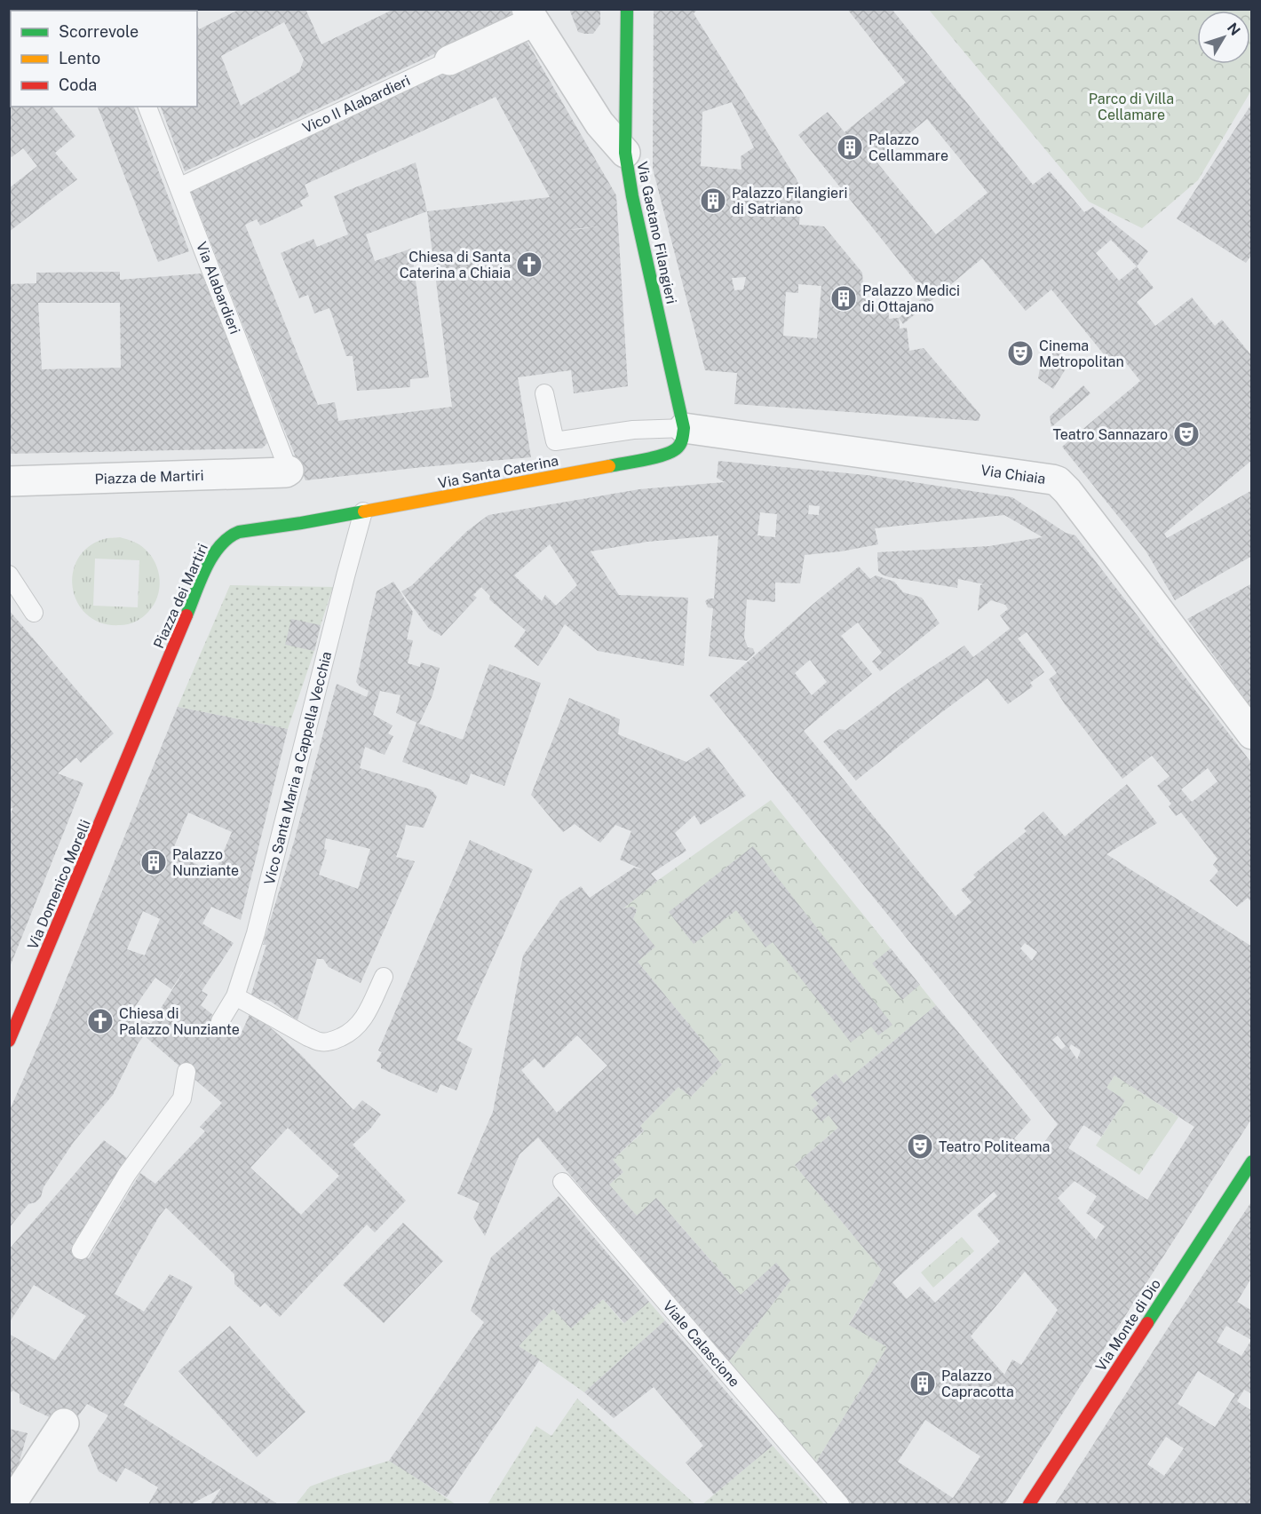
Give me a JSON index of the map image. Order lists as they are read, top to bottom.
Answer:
{
  "streets": {
    "street": [
      "Vico II Alabardieri",
      "Via Gaetano Filangieri",
      "Via Santa Caterina",
      "Via Chiaia",
      "Piazza de Martiri",
      "Piazza dei Martiri",
      "Via Domenico Morelli",
      "Via Monte di Dio"
    ],
    "lane": ["Via Alabardieri", "Vico Santa Maria a Cappella Vecchia", "Viale Calascione"]
  },
  "crossings": [
    ["Vico II Alabardieri", "Via Alabardieri"],
    ["Via Gaetano Filangieri", "Via Santa Caterina"],
    ["Via Gaetano Filangieri", "Via Chiaia"],
    ["Via Alabardieri", "Piazza de Martiri"],
    ["Via Santa Caterina", "Via Chiaia"],
    ["Via Santa Caterina", "Piazza dei Martiri"],
    ["Via Santa Caterina", "Vico Santa Maria a Cappella Vecchia"],
    ["Piazza dei Martiri", "Via Domenico Morelli"]
  ],
  "parks": ["Parco di Villa Cellamare"],
  "places": {
    "building": [
      "Palazzo Cellammare",
      "Palazzo Filangieri di Satriano",
      "Palazzo Medici di Ottajano",
      "Palazzo Nunziante",
      "Palazzo Capracotta"
    ],
    "church": ["Chiesa di Santa Caterina a Chiaia", "Chiesa di Palazzo Nunziante"],
    "theatre": ["Cinema Metropolitan", "Teatro Sannazaro", "Teatro Politeama"]
  },
  "legend": ["Scorrevole", "Lento", "Coda"],
  "north": "top right"
}
